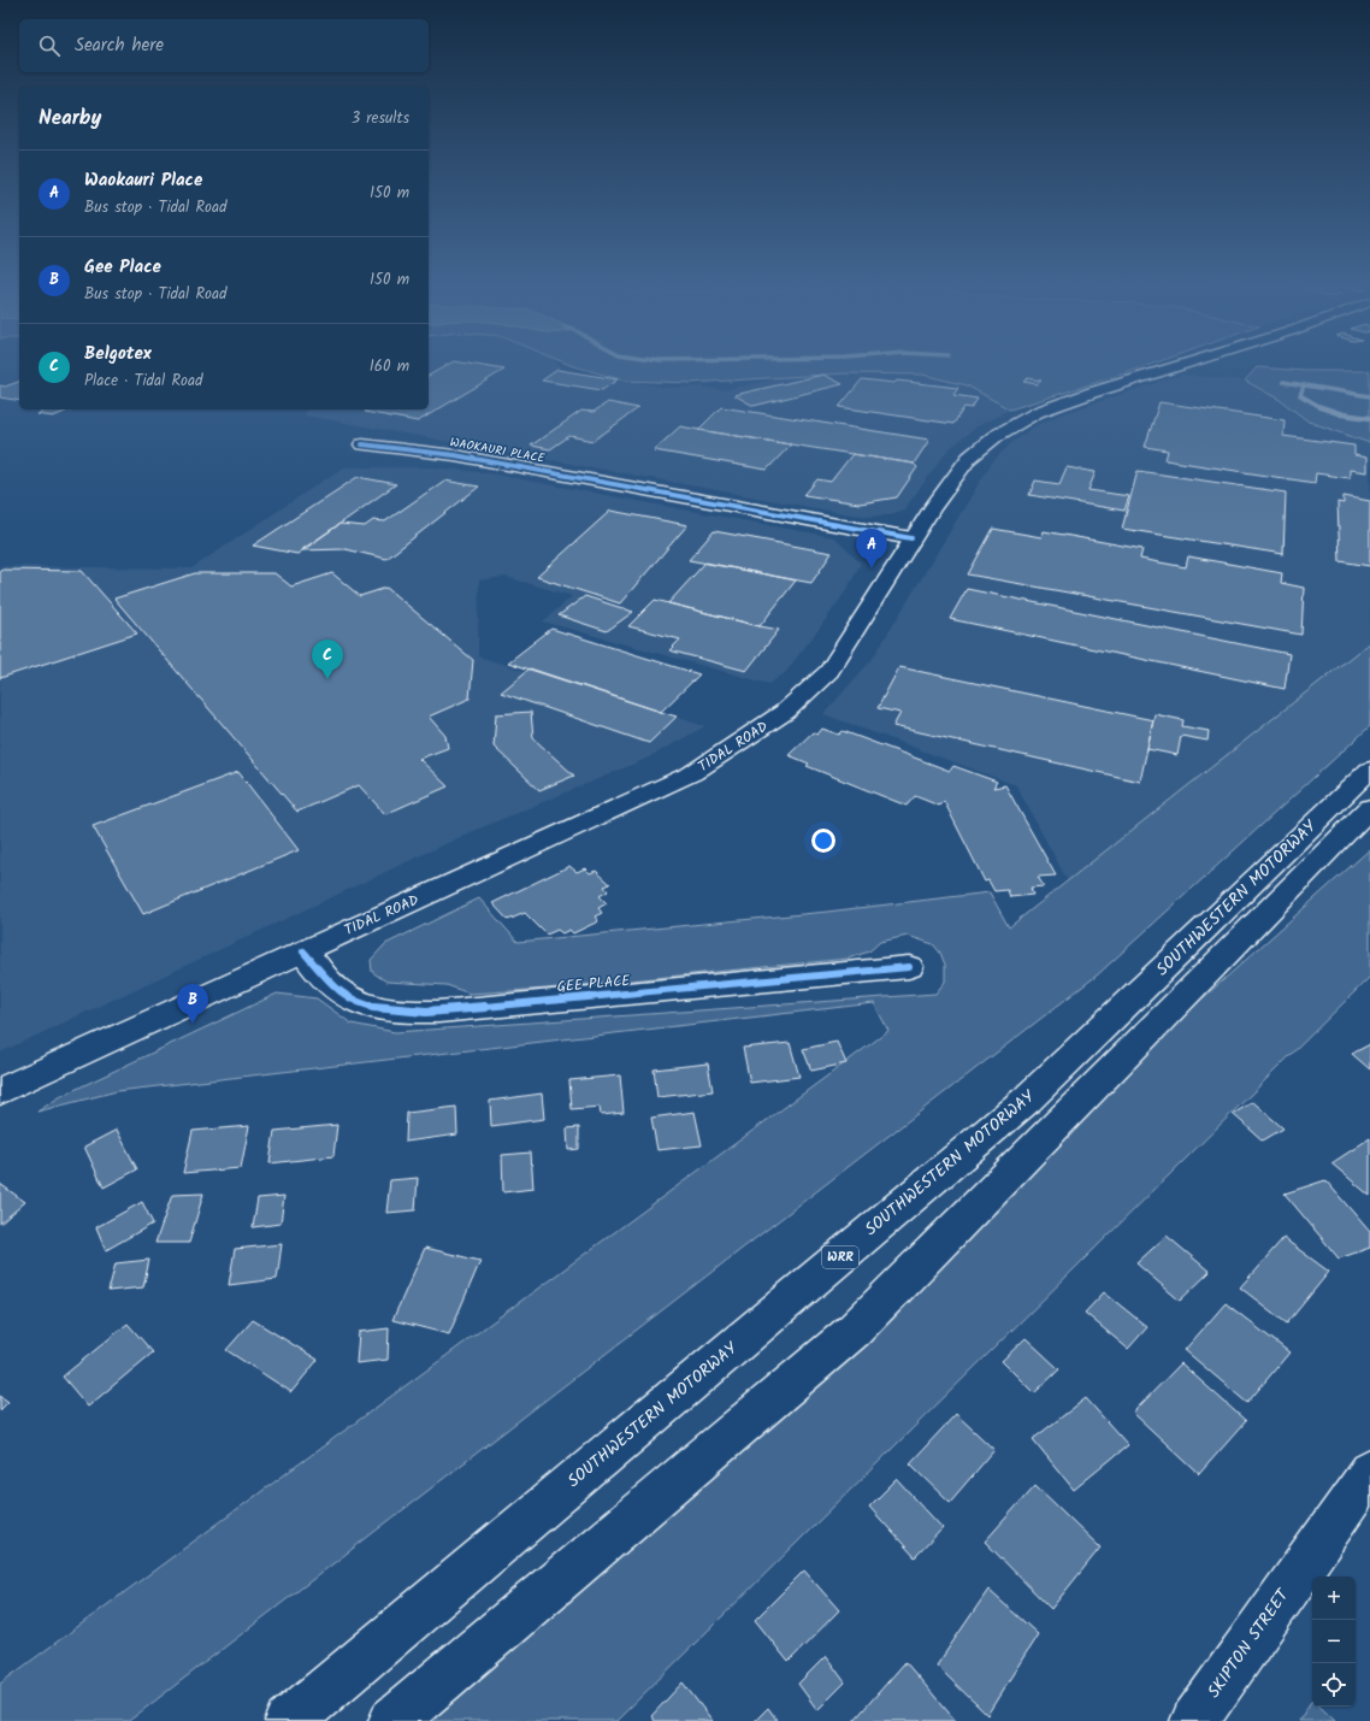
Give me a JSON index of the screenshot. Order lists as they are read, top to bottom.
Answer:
{
  "streets": {
    "main road": [
      "WAOKAURI PLACE",
      "TIDAL ROAD",
      "SOUTHWESTERN MOTORWAY",
      "GEE PLACE",
      "WRR",
      "SKIPTON STREET"
    ]
  },
  "crossings": [
    ["WAOKAURI PLACE", "TIDAL ROAD"],
    ["TIDAL ROAD", "GEE PLACE"]
  ],
  "page": {
    "search": "Search here",
    "heading": ["Nearby", "3 results"],
    "list": [
      {
        "mark": "A",
        "name": "Waokauri Place",
        "note": "Bus stop · Tidal Road",
        "value": "150 m"
      },
      {
        "mark": "B",
        "name": "Gee Place",
        "note": "Bus stop · Tidal Road",
        "value": "150 m"
      },
      {
        "mark": "C",
        "name": "Belgotex",
        "note": "Place · Tidal Road",
        "value": "160 m"
      }
    ],
    "pins": ["A", "C", "B"],
    "map_buttons": ["+", "−"]
  }
}
